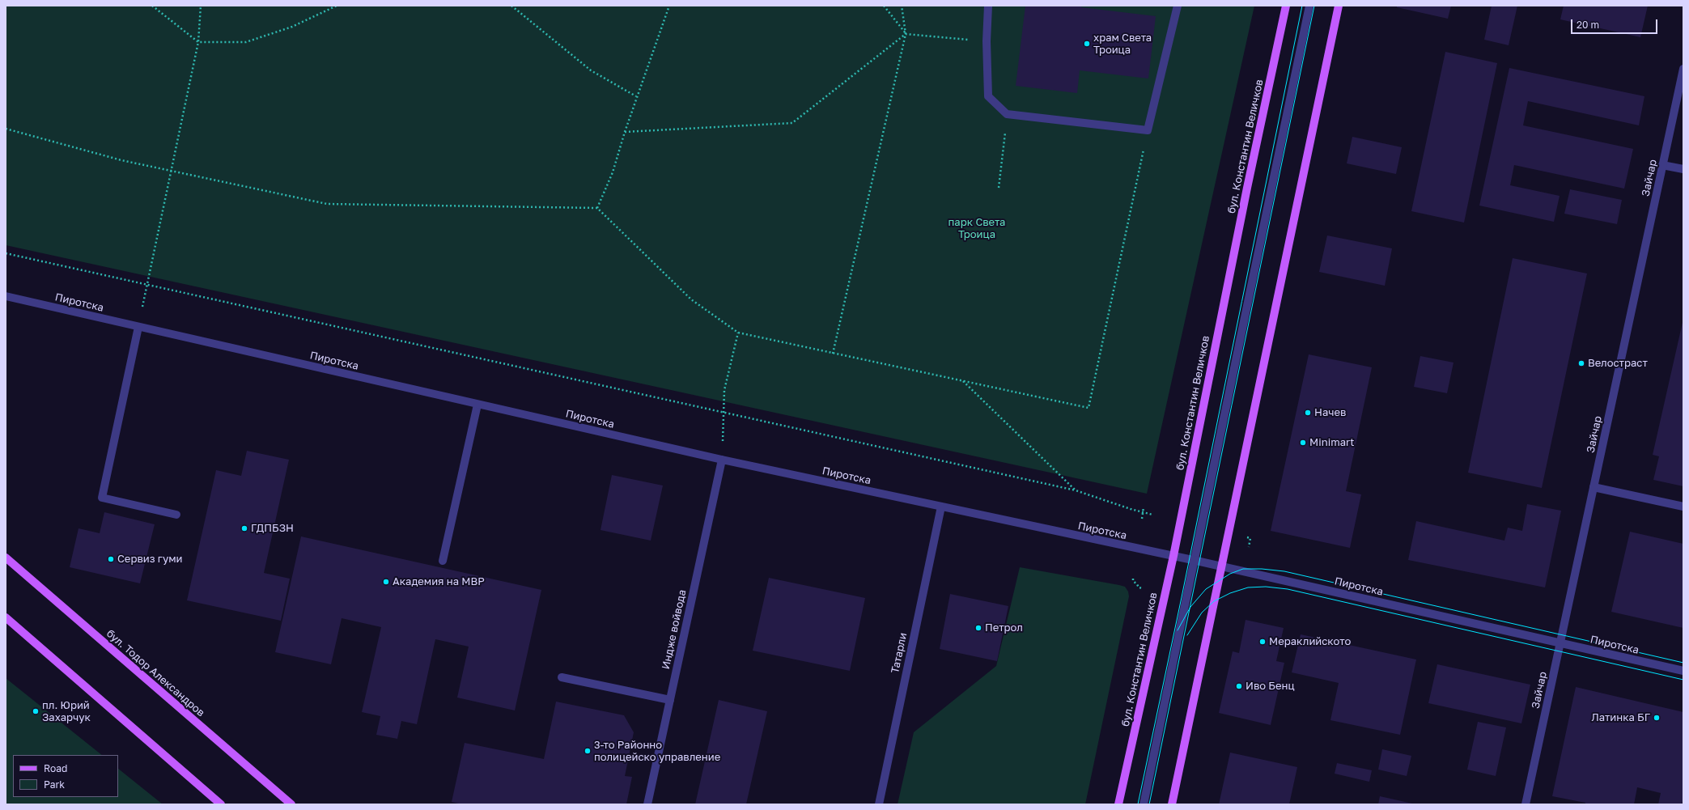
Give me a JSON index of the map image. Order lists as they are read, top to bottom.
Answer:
{
  "streets": {
    "main road": ["бул. Константин Величков", "бул. Тодор Александров"],
    "street": [
      "Зайчар",
      "Пиротска",
      "Индже войвода",
      "Татарли"
    ]
  },
  "crossings": [
    ["бул. Константин Величков", "Пиротска"],
    ["Зайчар", "Пиротска"],
    ["Пиротска", "Индже войвода"],
    ["Пиротска", "Татарли"]
  ],
  "parks": ["парк Света Троица"],
  "places": [
    "храм Света Троица",
    "Велостраст",
    "Начев",
    "Minimart",
    "ГДПБЗН",
    "Сервиз гуми",
    "Академия на МВР",
    "Петрол",
    "Мераклийското",
    "Иво Бенц",
    "пл. Юрий Захарчук",
    "Латинка БГ",
    "3-то Районно полицейско управление"
  ],
  "legend": ["Road", "Park"],
  "scale_bar": "20 m"
}
